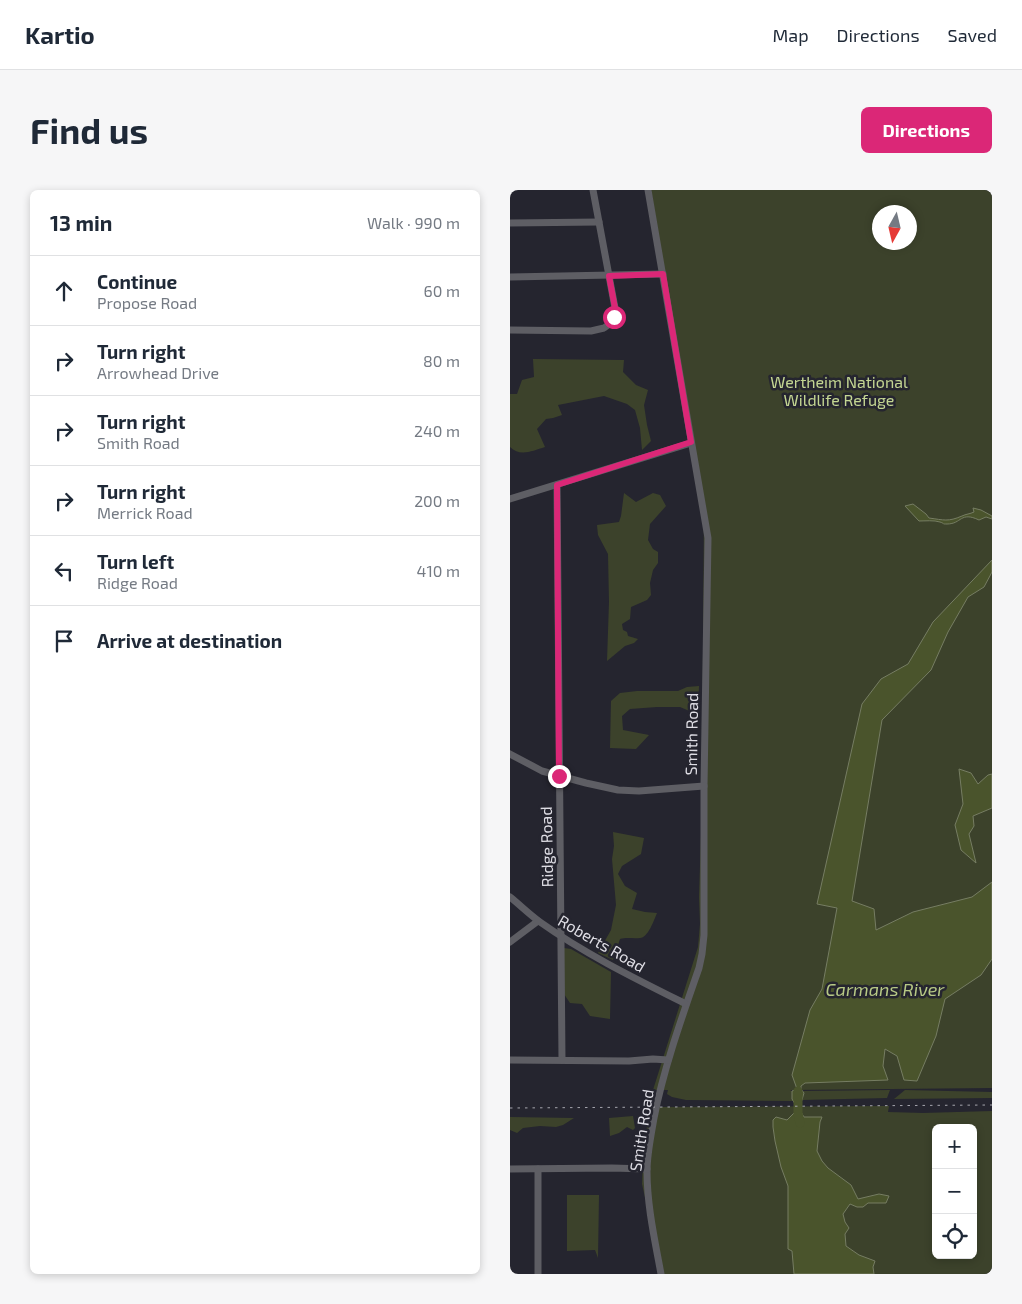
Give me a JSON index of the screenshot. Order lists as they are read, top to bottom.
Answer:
{
  "streets": {
    "street": ["Smith Road", "Ridge Road", "Roberts Road"]
  },
  "crossings": [
    ["Smith Road", "Roberts Road"],
    ["Ridge Road", "Roberts Road"]
  ],
  "water": ["Carmans River"],
  "parks": ["Wertheim National Wildlife Refuge"],
  "north": "bottom",
  "page": {
    "header": "Kartio",
    "nav": ["Map", "Directions", "Saved"],
    "buttons": "Directions",
    "title": "Find us",
    "heading": ["13 min", "Walk · 990 m"],
    "list": [
      ["Continue", "Propose Road", "60 m"],
      ["Turn right", "Arrowhead Drive", "80 m"],
      ["Turn right", "Smith Road", "240 m"],
      ["Turn right", "Merrick Road", "200 m"],
      ["Turn left", "Ridge Road", "410 m"],
      "Arrive at destination"
    ],
    "map_buttons": ["+", "−"]
  }
}
